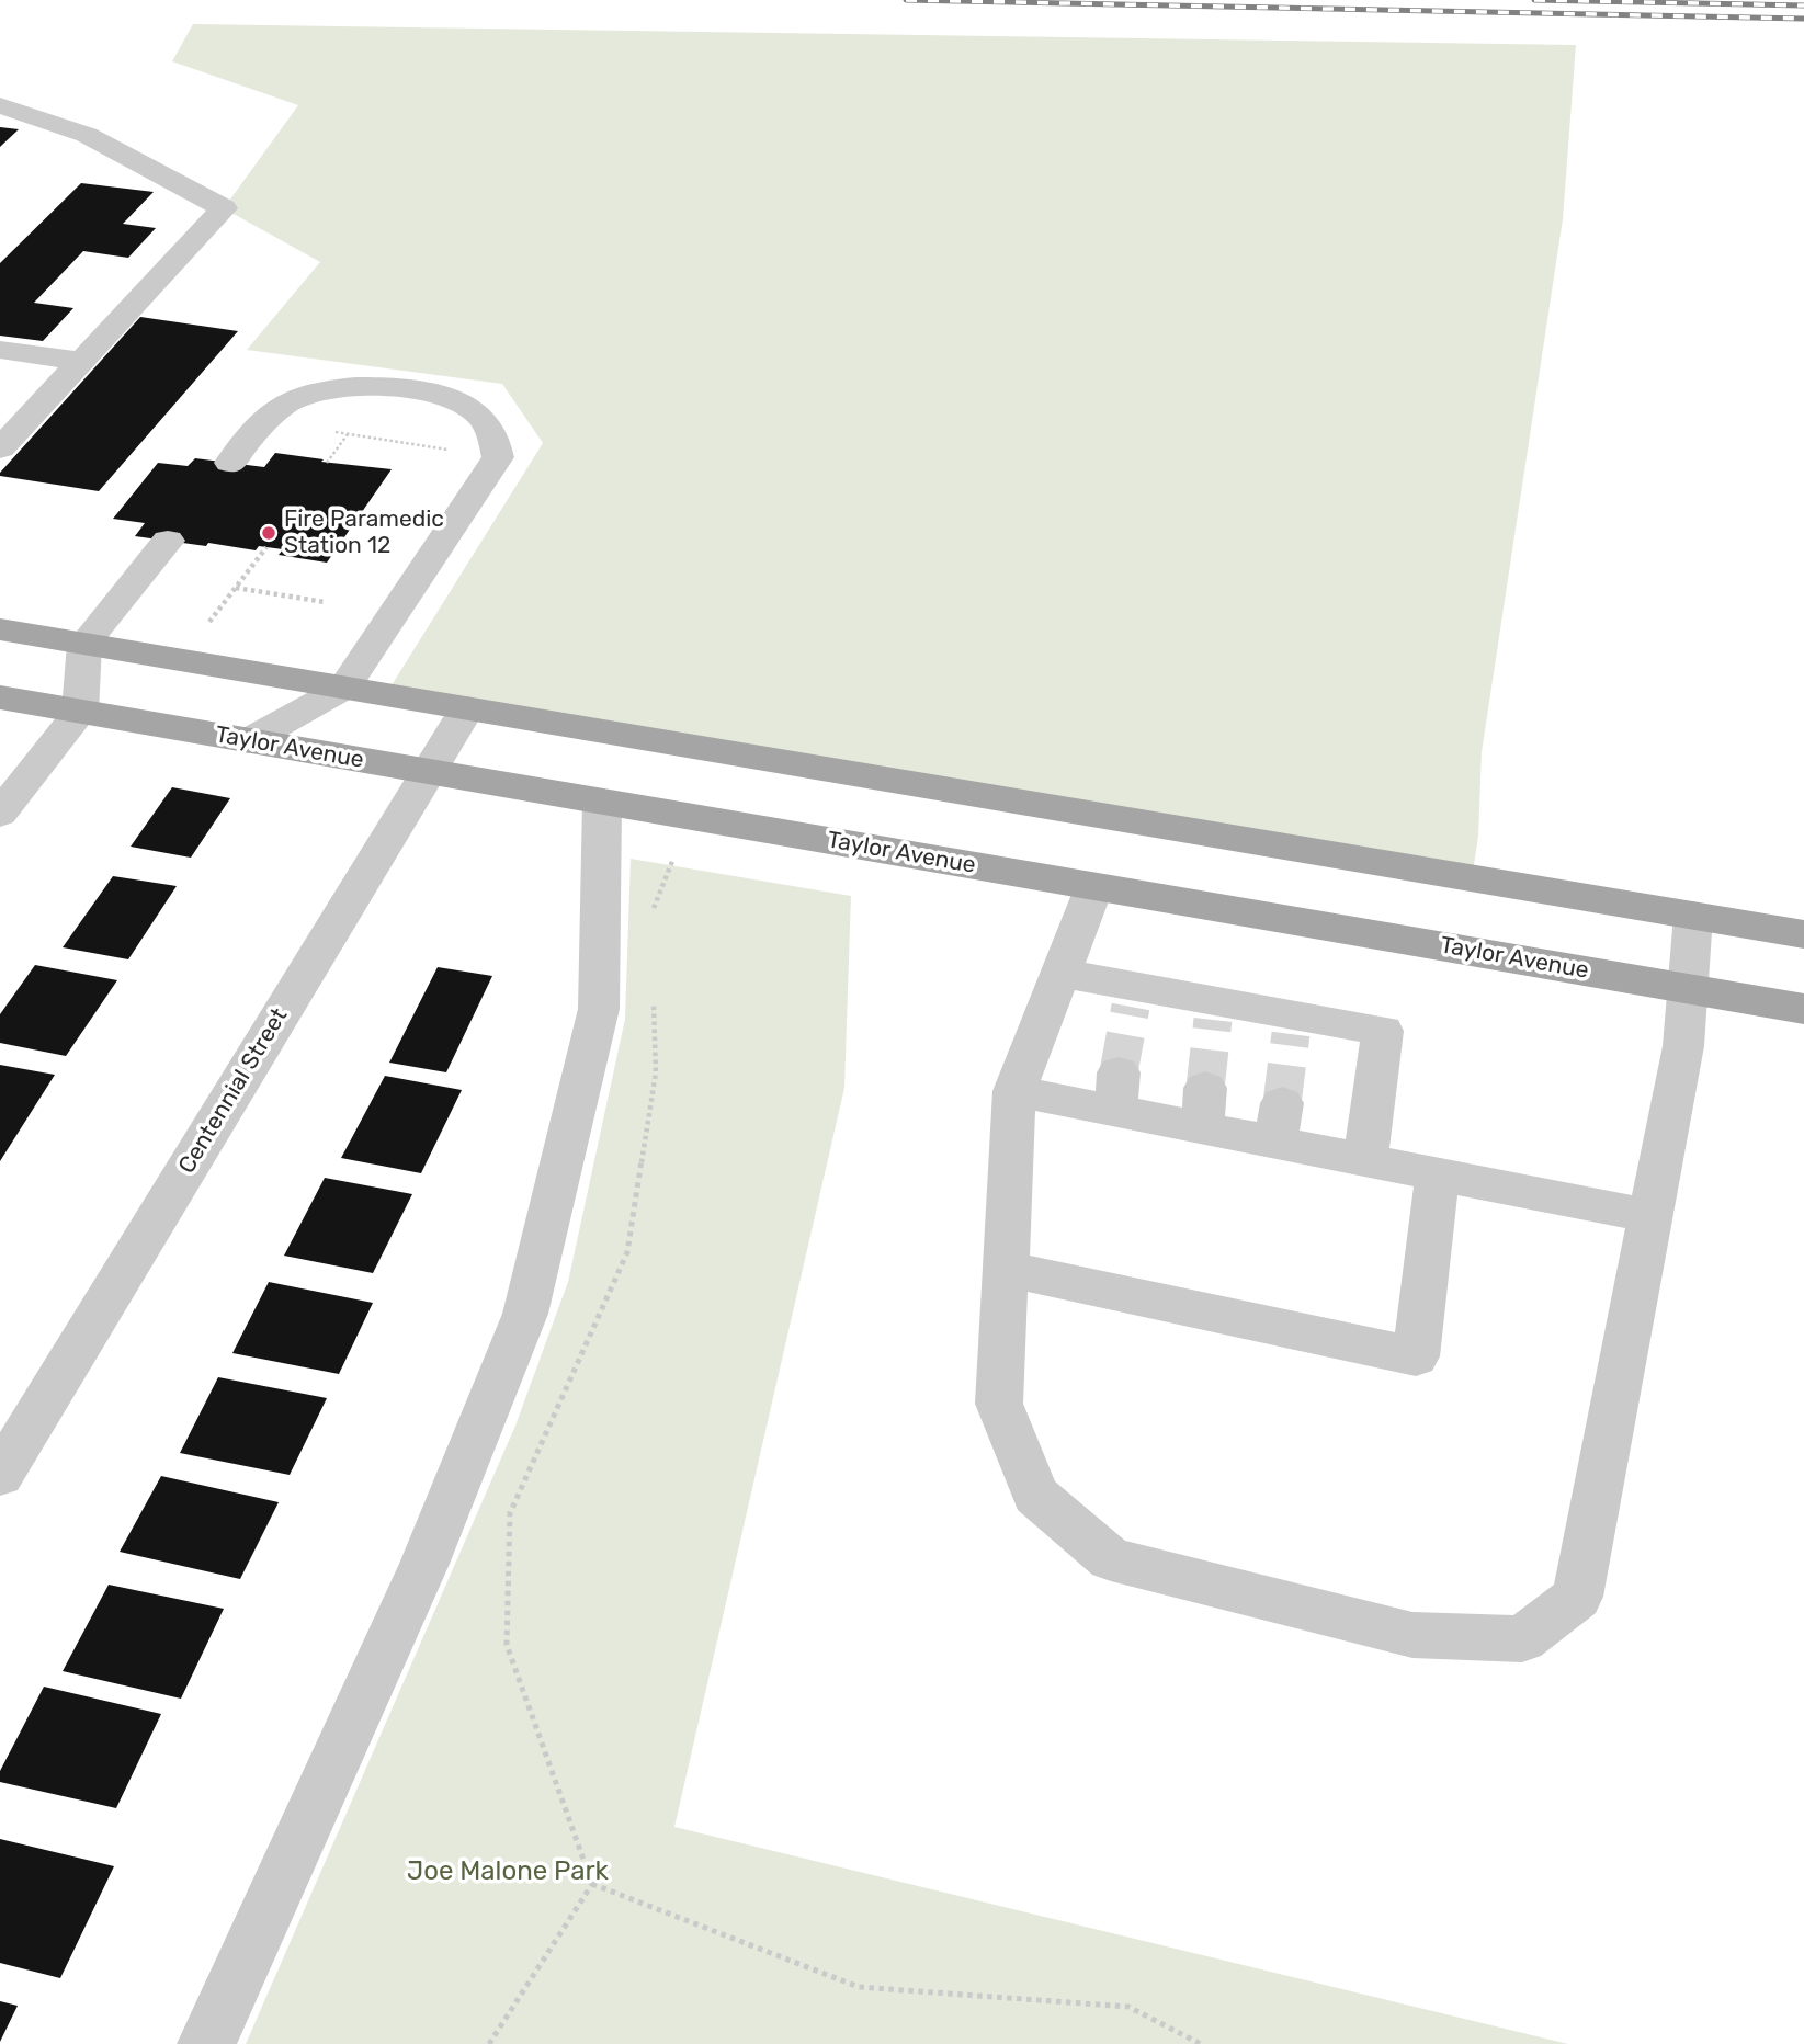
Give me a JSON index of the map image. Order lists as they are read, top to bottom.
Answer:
{
  "streets": {
    "main road": ["Taylor Avenue"],
    "street": ["Centennial Street"]
  },
  "crossings": [
    ["Taylor Avenue", "Centennial Street"]
  ],
  "parks": ["Joe Malone Park"],
  "places": ["Fire Paramedic Station 12"]
}
